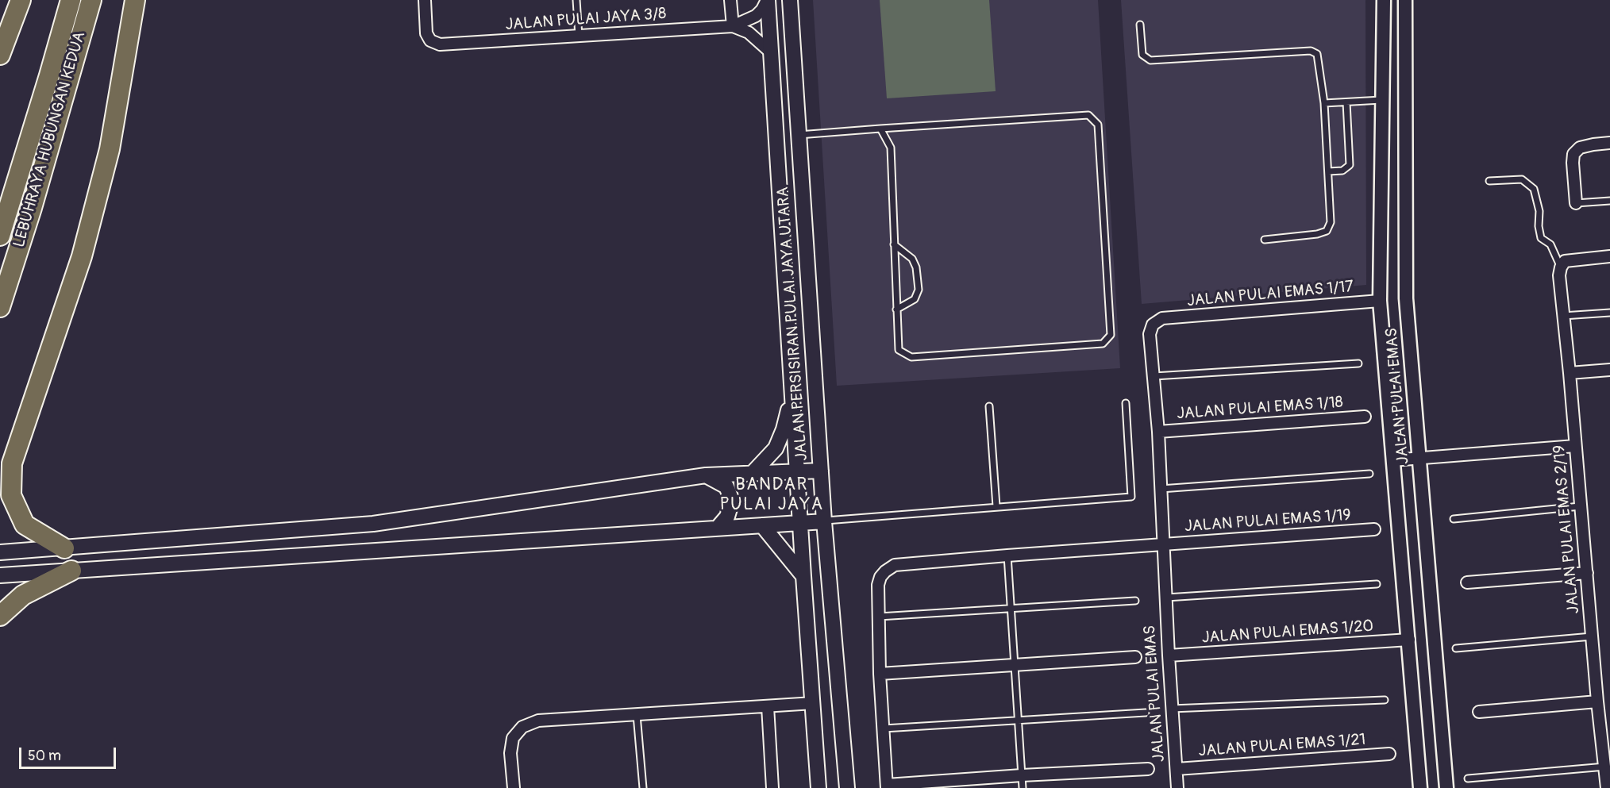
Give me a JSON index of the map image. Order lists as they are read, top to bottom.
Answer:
{
  "streets": {
    "highway": ["LEBUHRAYA HUBUNGAN KEDUA"],
    "main road": ["JALAN PERSISIRAN PULAI JAYA UTARA"],
    "street": [
      "JALAN PULAI JAYA 3/8",
      "JALAN PULAI EMAS 1/17",
      "JALAN PULAI EMAS",
      "JALAN PULAI EMAS 1/18",
      "JALAN PULAI EMAS 1/19",
      "JALAN PULAI EMAS 2/19",
      "JALAN PULAI EMAS 1/20",
      "JALAN PULAI EMAS 1/21"
    ]
  },
  "crossings": [
    ["JALAN PULAI EMAS 1/17", "JALAN PULAI EMAS"],
    ["JALAN PULAI EMAS", "JALAN PULAI EMAS 1/18"],
    ["JALAN PULAI EMAS", "JALAN PULAI EMAS 1/19"],
    ["JALAN PULAI EMAS", "JALAN PULAI EMAS 1/20"],
    ["JALAN PULAI EMAS", "JALAN PULAI EMAS 1/21"]
  ],
  "districts": ["BANDAR PULAI JAYA"],
  "scale_bar": "50 m"
}
